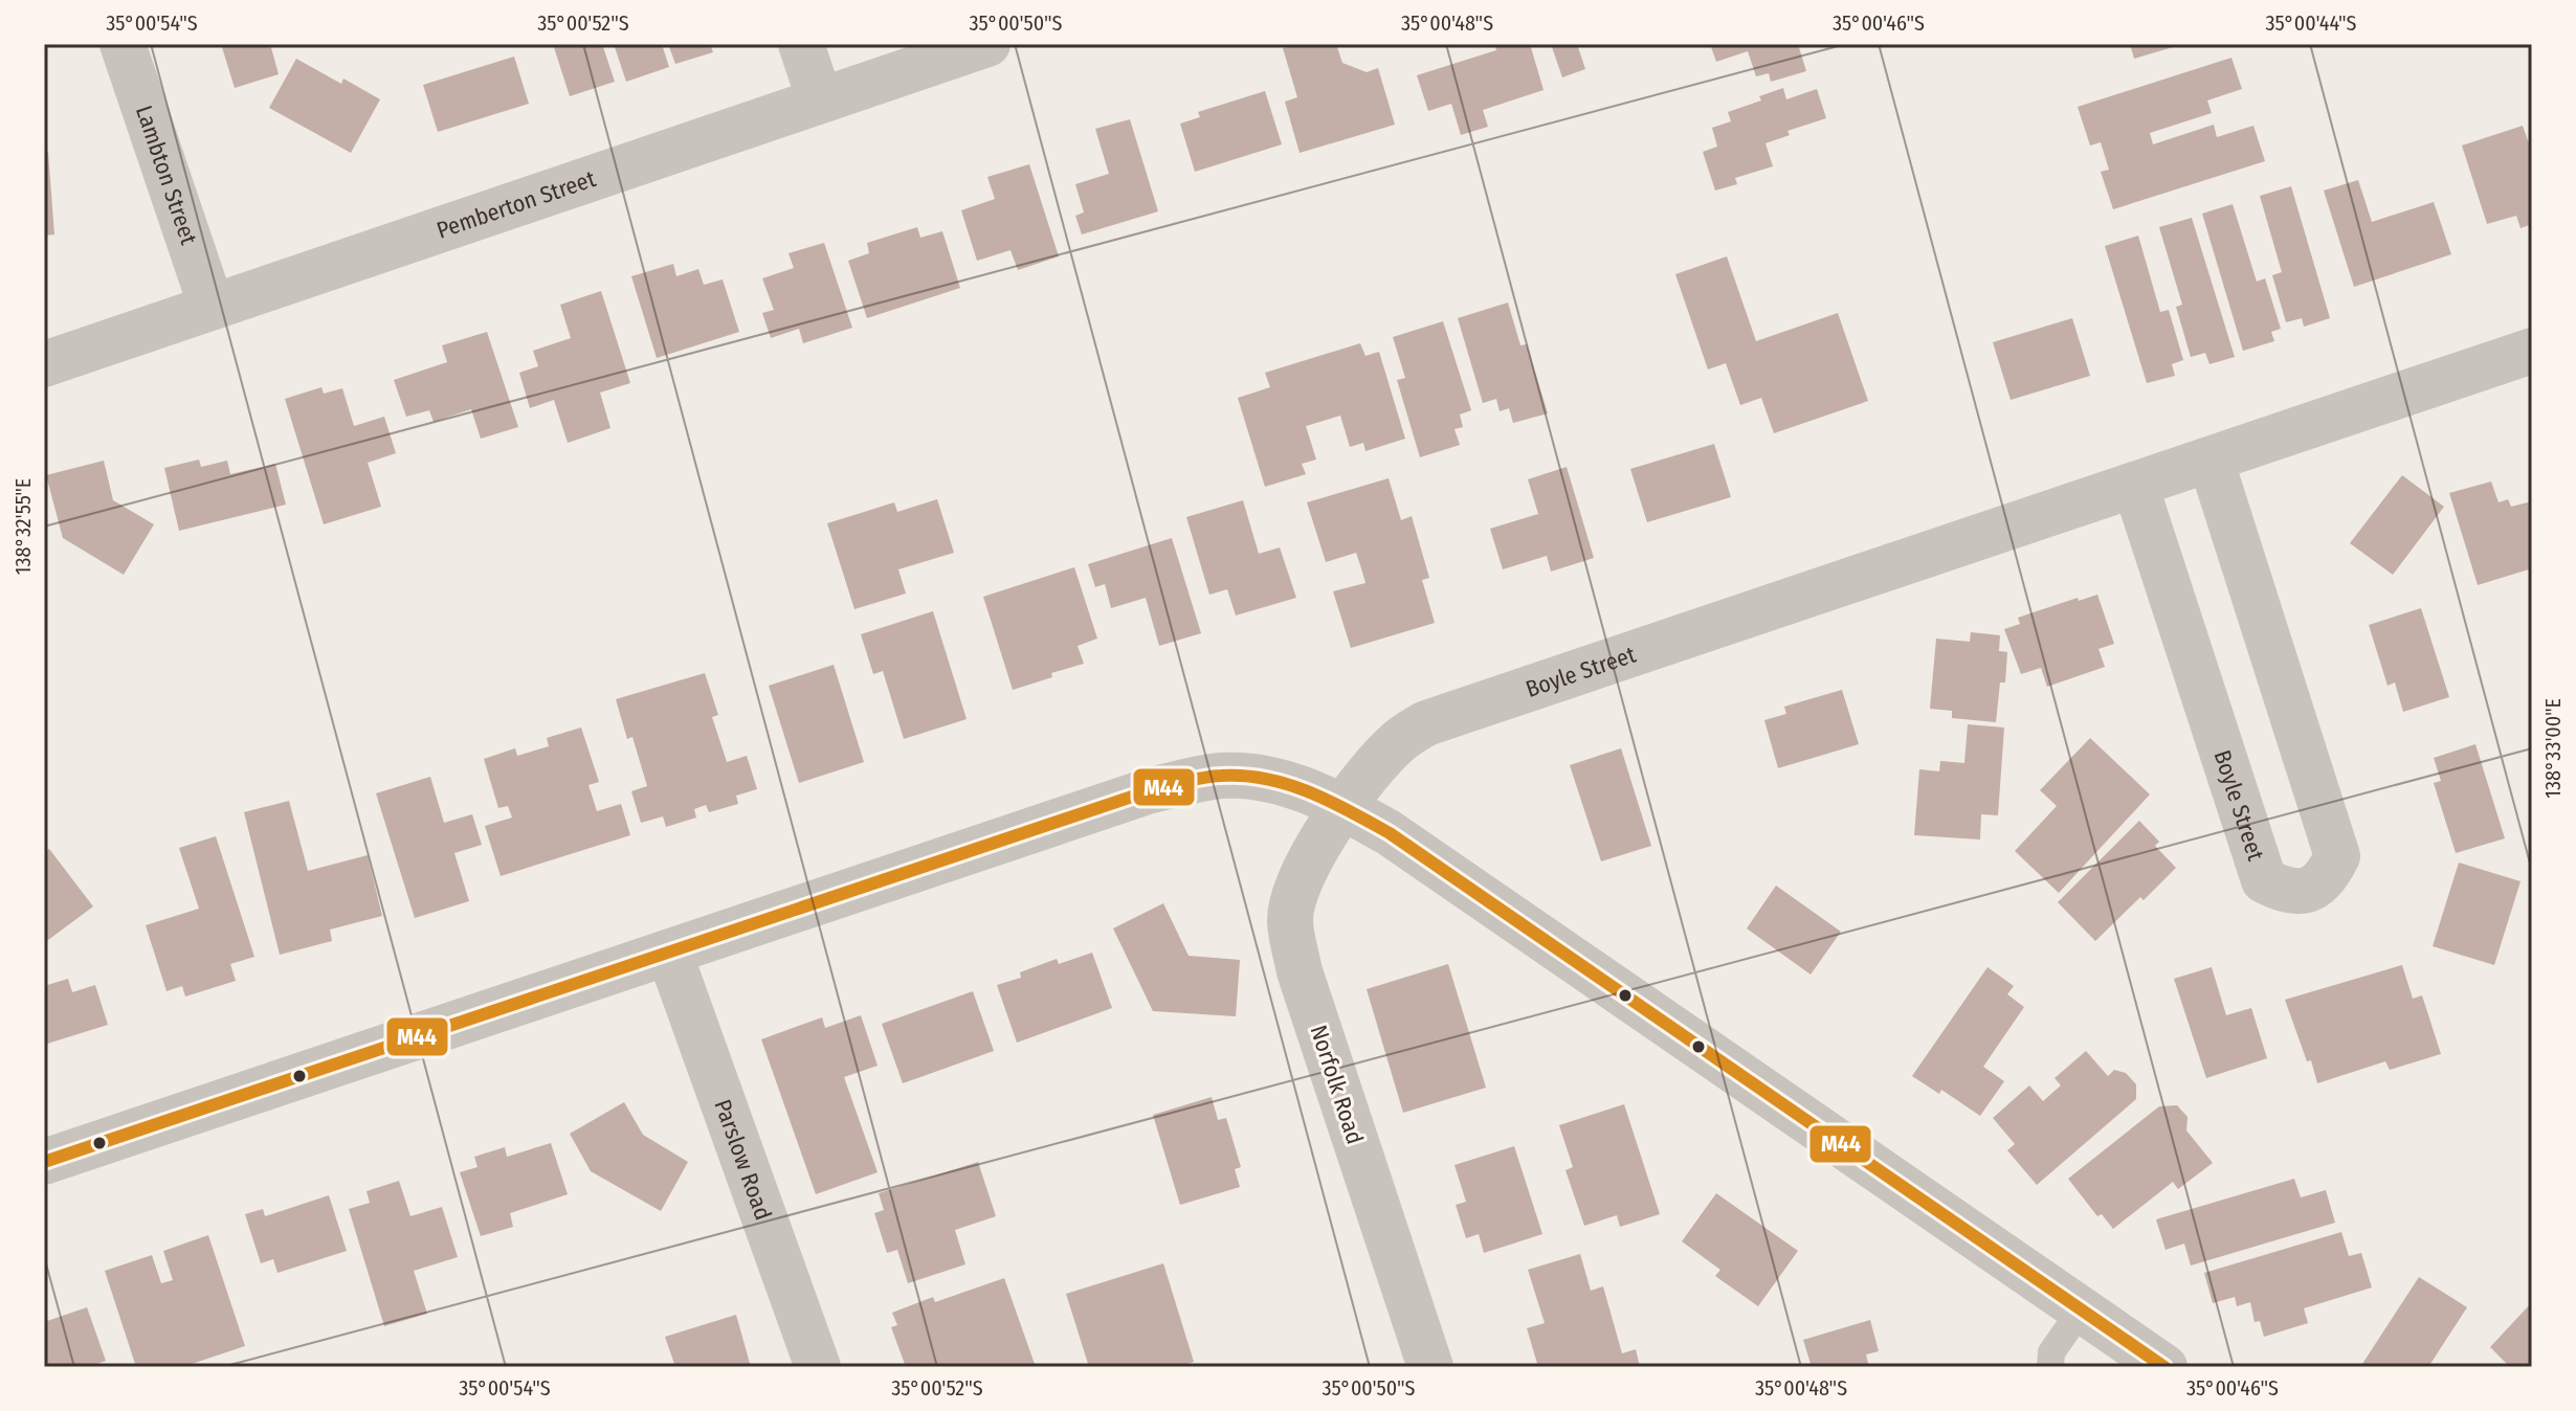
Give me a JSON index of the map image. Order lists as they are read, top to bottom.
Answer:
{
  "streets": {
    "street": [
      "Lambton Street",
      "Pemberton Street",
      "Boyle Street",
      "Norfolk Road",
      "Parslow Road"
    ]
  },
  "crossings": [
    ["Lambton Street", "Pemberton Street"],
    ["Boyle Street", "Norfolk Road"]
  ],
  "lines": ["transit line M44"],
  "coordinates": [
    "35°00'54\"S",
    "35°00'52\"S",
    "35°00'50\"S",
    "35°00'48\"S",
    "35°00'46\"S",
    "35°00'44\"S",
    "138°32'55\"E",
    "138°33'00\"E"
  ]
}
